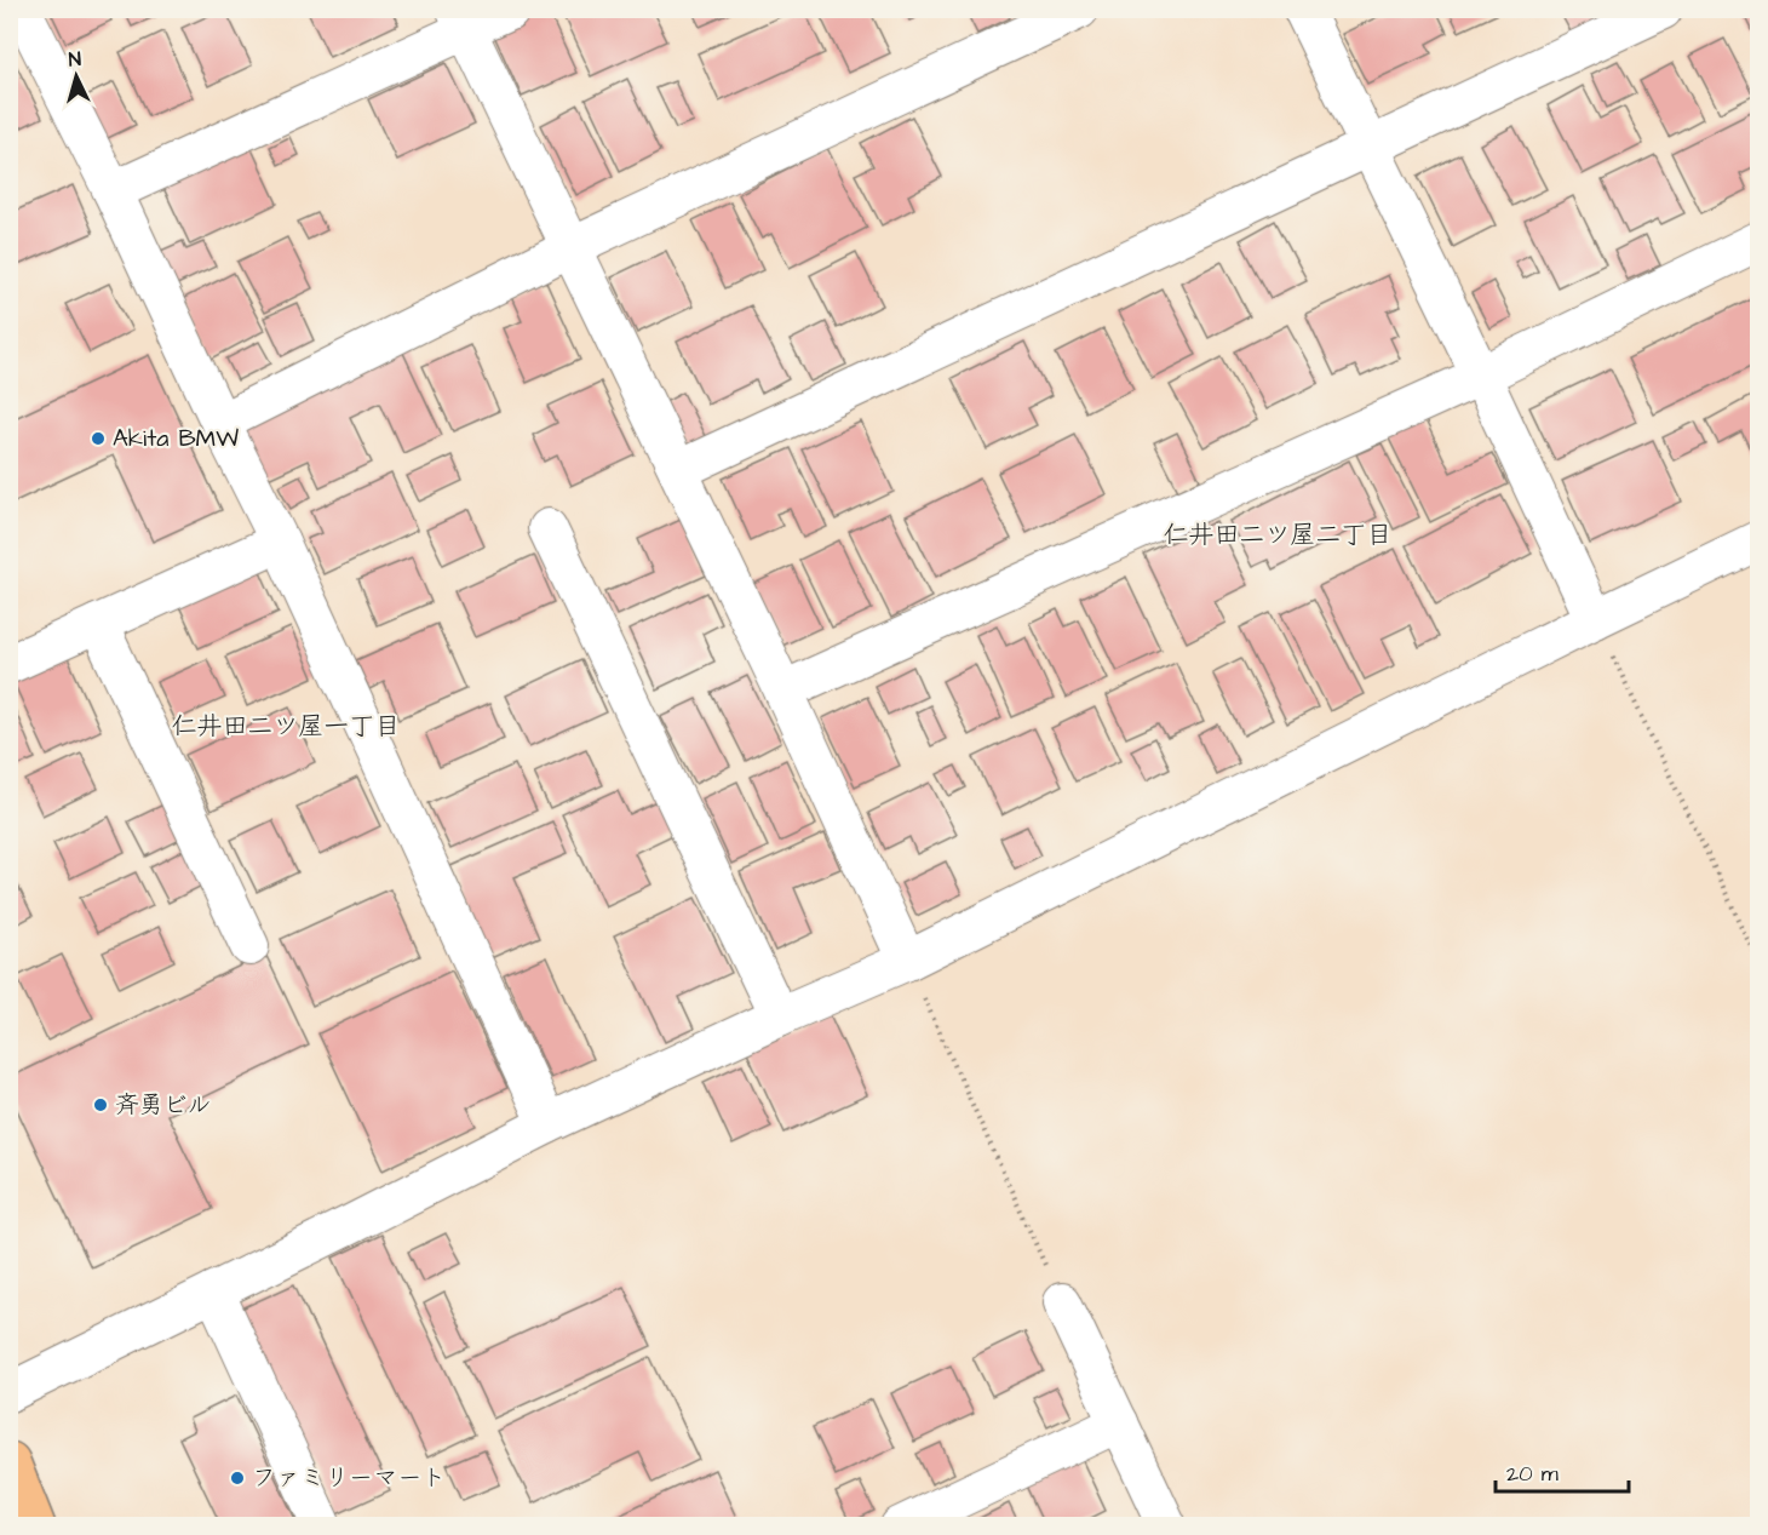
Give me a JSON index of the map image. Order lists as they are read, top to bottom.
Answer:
{
  "districts": ["仁井田二ツ屋二丁目", "仁井田二ツ屋一丁目"],
  "places": ["Akita BMW", "斉勇ビル", "ファミリーマート"],
  "scale_bar": "20 m",
  "north": "top"
}
